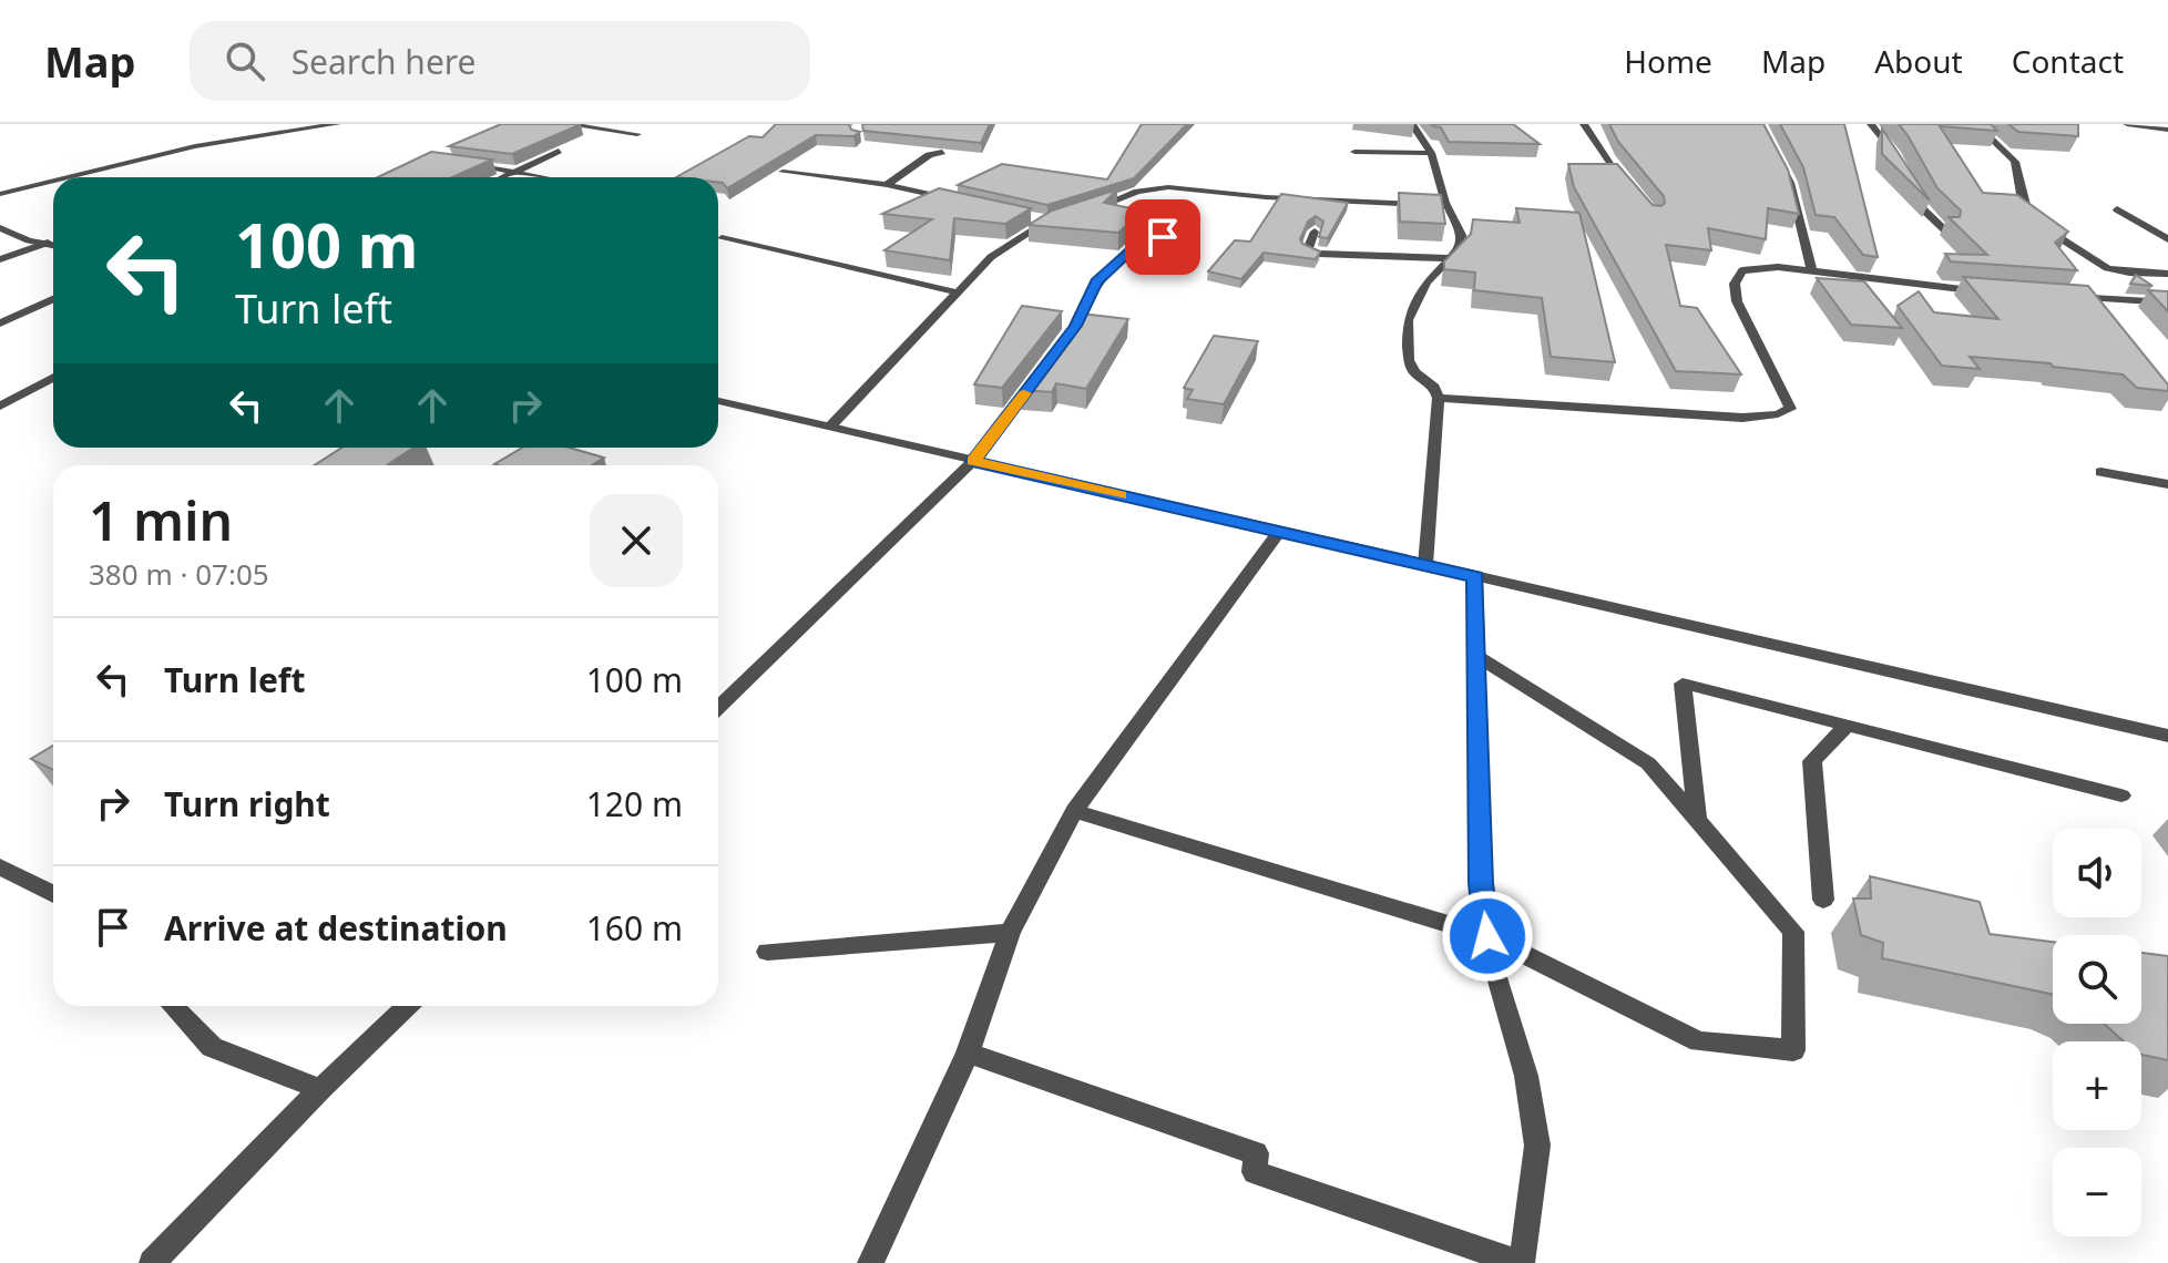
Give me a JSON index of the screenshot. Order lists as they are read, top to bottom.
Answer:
{
  "page": {
    "header": "Map",
    "search": "Search here",
    "nav": [
      "Home",
      "Map",
      "About",
      "Contact"
    ],
    "turn": ["100 m", "Turn left"],
    "heading": ["1 min", "380 m · 07:05"],
    "list": [
      {
        "name": "Turn left",
        "value": "100 m"
      },
      {
        "name": "Turn right",
        "value": "120 m"
      },
      {
        "name": "Arrive at destination",
        "value": "160 m"
      }
    ],
    "map_buttons": ["+", "−"]
  }
}
